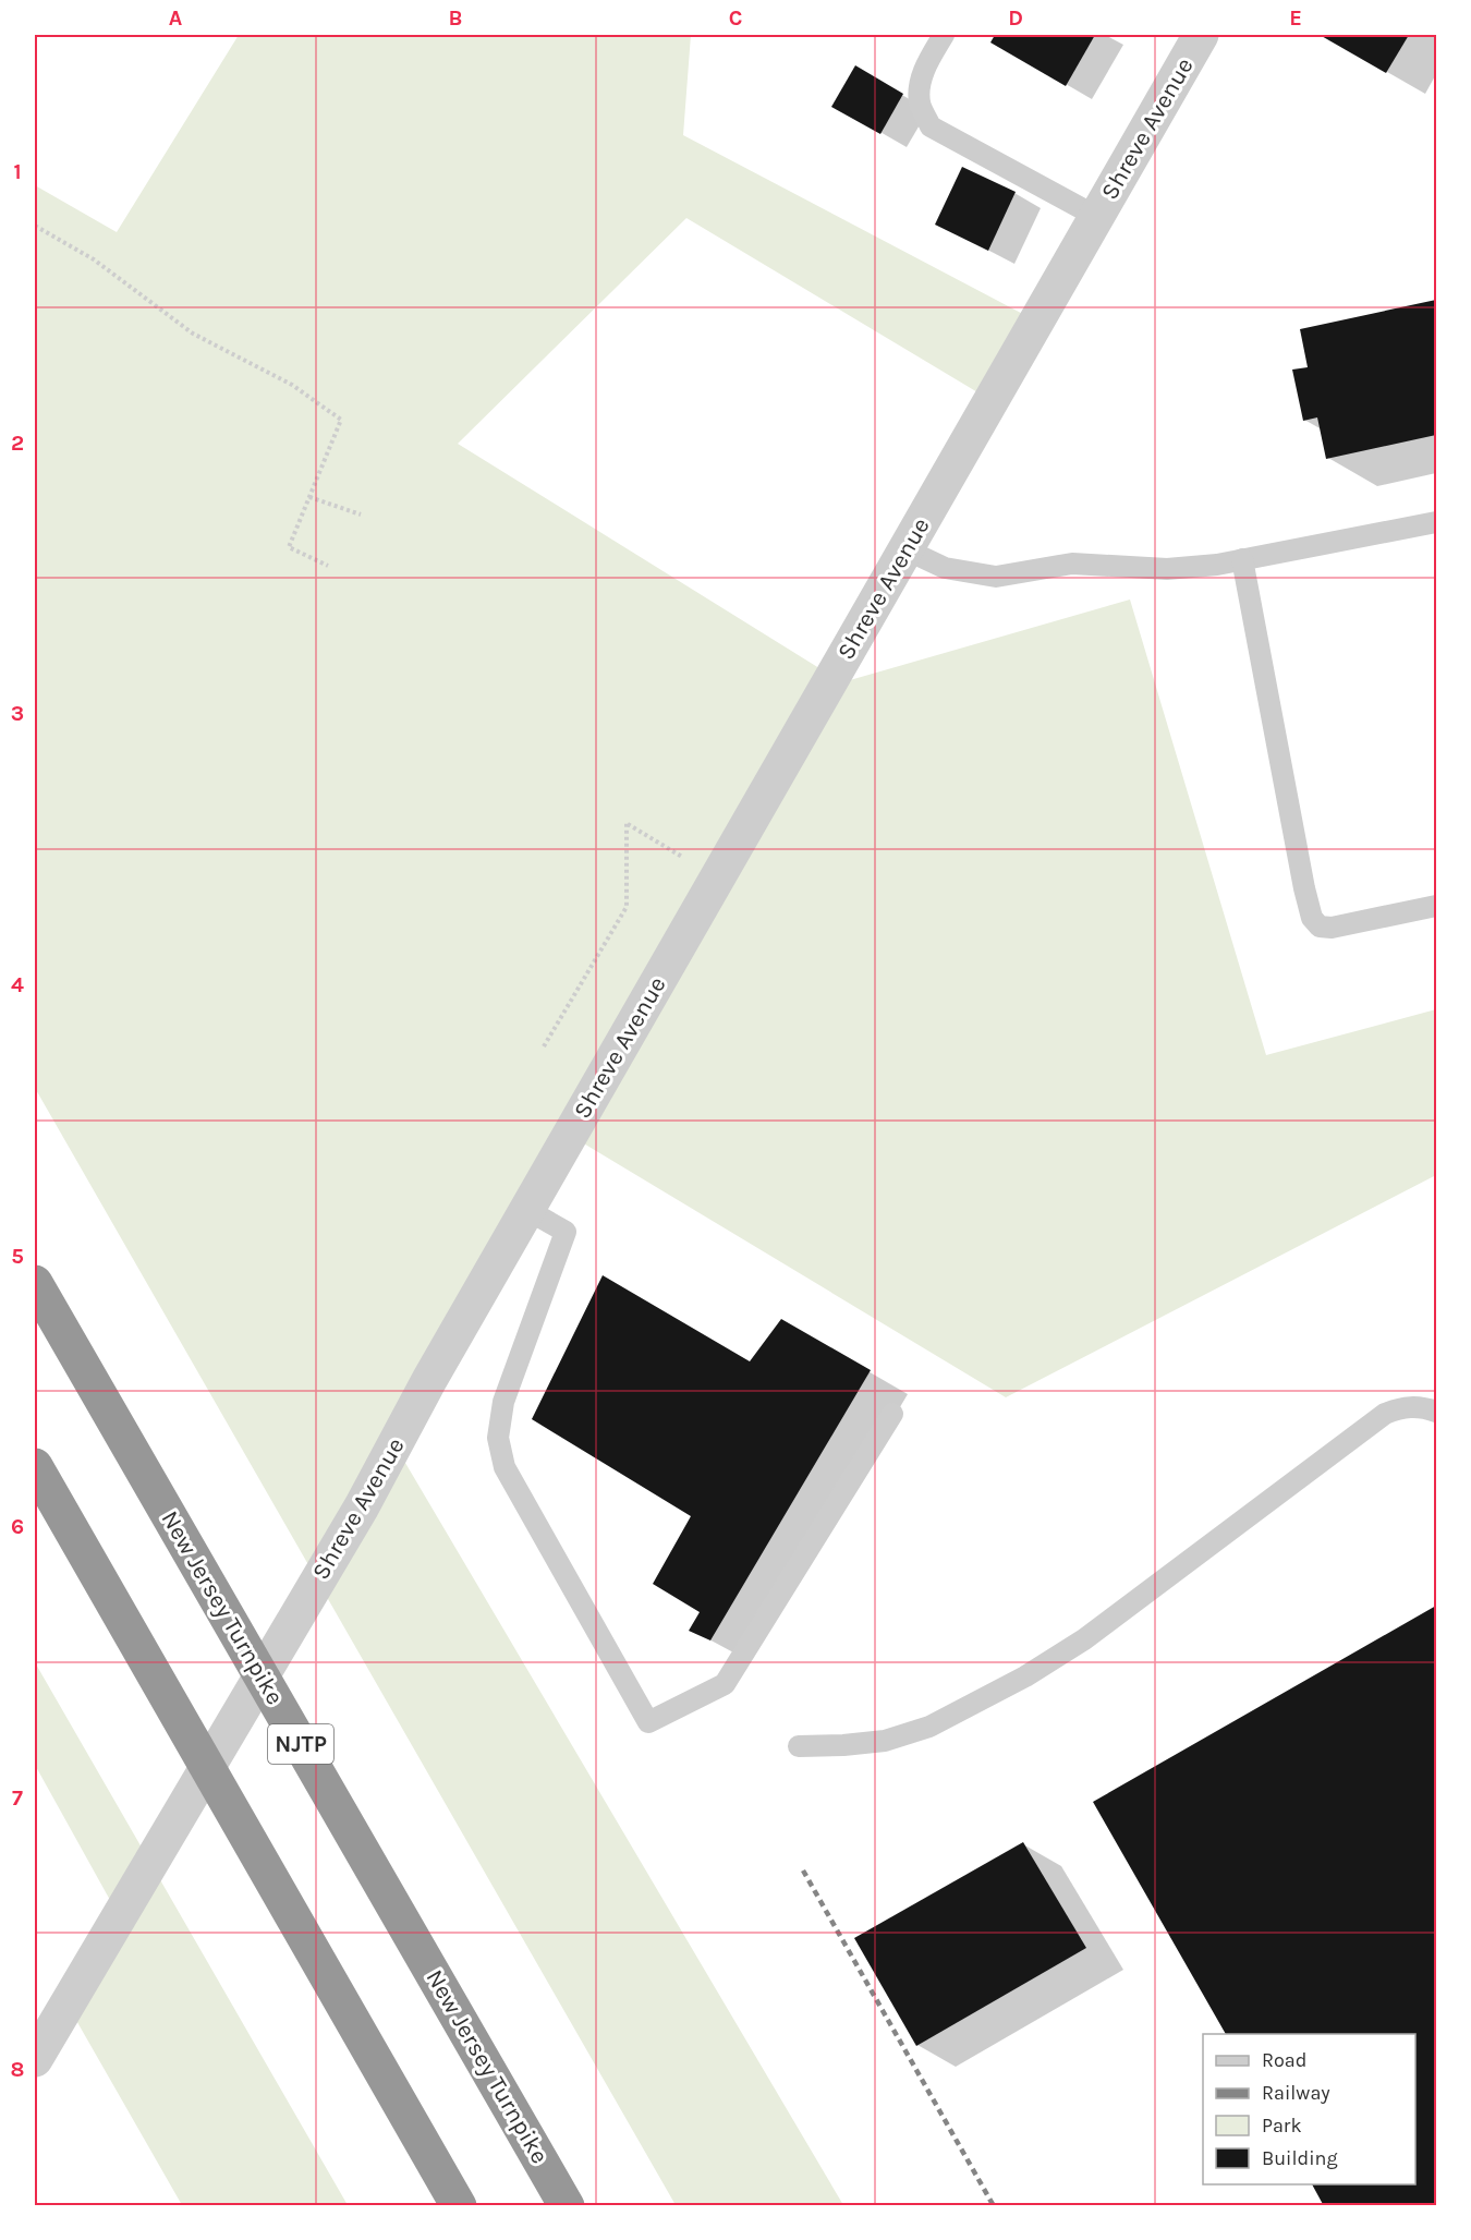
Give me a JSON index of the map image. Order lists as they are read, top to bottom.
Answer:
{
  "streets": {
    "highway": ["New Jersey Turnpike", "NJTP"],
    "street": ["Shreve Avenue"]
  },
  "legend": [
    "Road",
    "Railway",
    "Park",
    "Building"
  ],
  "grid": {
    "columns": [
      "A",
      "B",
      "C",
      "D",
      "E"
    ],
    "rows": [
      "1",
      "2",
      "3",
      "4",
      "5",
      "6",
      "7",
      "8"
    ]
  }
}
